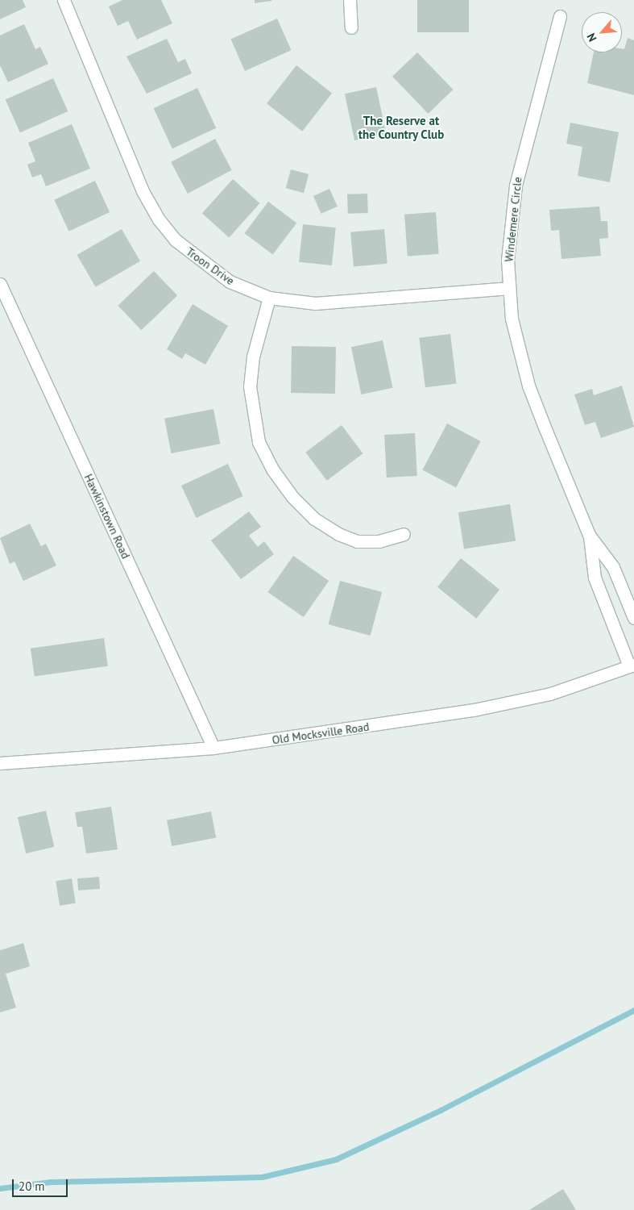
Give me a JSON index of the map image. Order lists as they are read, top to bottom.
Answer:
{
  "streets": {
    "street": [
      "Windemere Circle",
      "Troon Drive",
      "Hawkinstown Road",
      "Old Mocksville Road"
    ]
  },
  "crossings": [
    ["Windemere Circle", "Troon Drive"],
    ["Windemere Circle", "Old Mocksville Road"],
    ["Hawkinstown Road", "Old Mocksville Road"]
  ],
  "districts": ["The Reserve at the Country Club"],
  "scale_bar": "20 m",
  "north": "bottom left"
}
